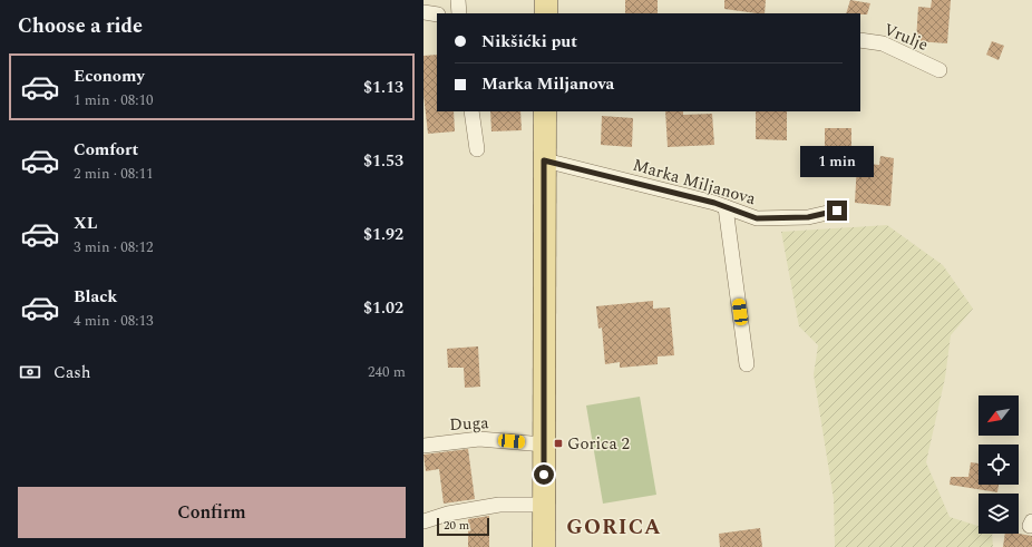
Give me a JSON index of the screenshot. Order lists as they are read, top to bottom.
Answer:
{
  "streets": {
    "street": ["Vrulje", "Marka Miljanova", "Duga"]
  },
  "districts": ["GORICA"],
  "places": {
    "transit": ["Gorica 2"]
  },
  "scale_bar": "20 m",
  "north": "bottom left",
  "page": {
    "heading": "Choose a ride",
    "banner": ["Nikšićki put", "Marka Miljanova"],
    "list": [
      {
        "name": "Economy",
        "note": "1 min · 08:10",
        "value": "$1.13"
      },
      {
        "name": "Comfort",
        "note": "2 min · 08:11",
        "value": "$1.53"
      },
      {
        "name": "XL",
        "note": "3 min · 08:12",
        "value": "$1.92"
      },
      {
        "name": "Black",
        "note": "4 min · 08:13",
        "value": "$1.02"
      }
    ],
    "bubble": "1 min",
    "pay": ["Cash", "240 m"],
    "buttons": "Confirm",
    "scale": "20 m"
  }
}
